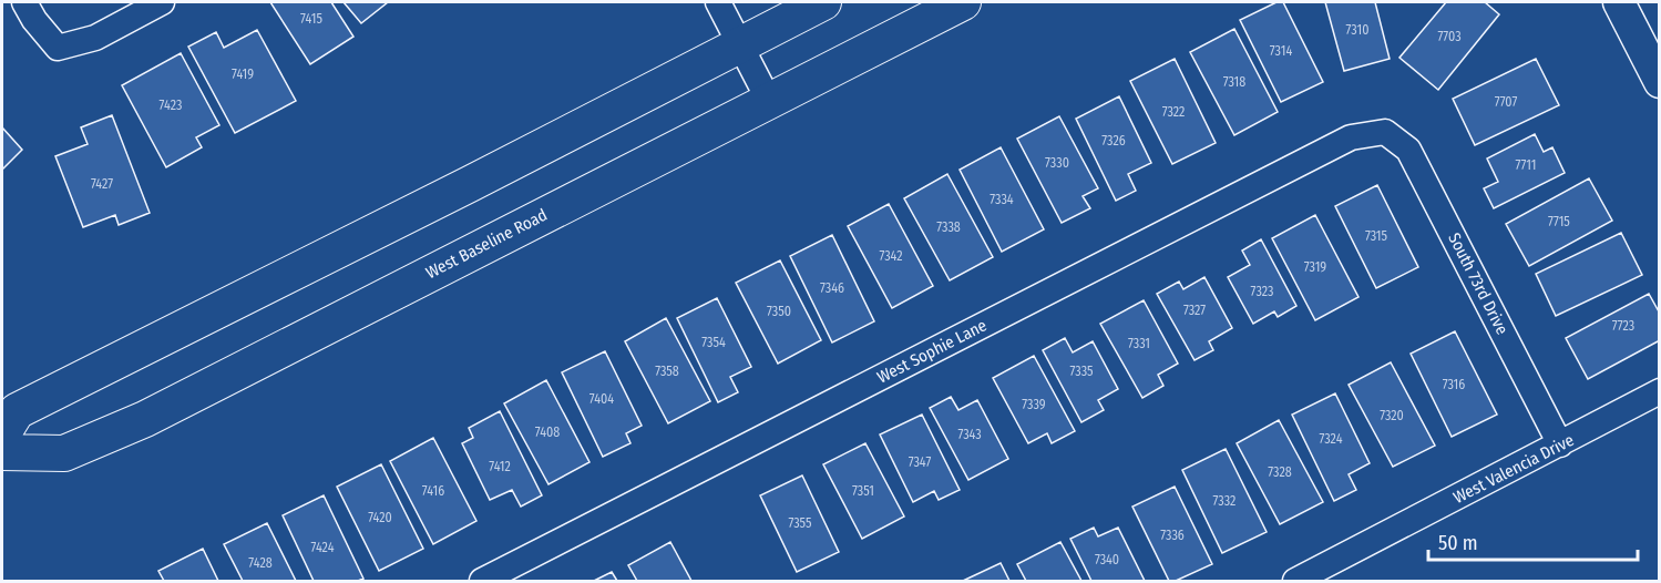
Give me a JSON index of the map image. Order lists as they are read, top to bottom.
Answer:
{
  "streets": {
    "main road": ["West Baseline Road"],
    "street": ["South 73rd Drive", "West Sophie Lane", "West Valencia Drive"]
  },
  "crossings": [
    ["South 73rd Drive", "West Sophie Lane"],
    ["South 73rd Drive", "West Valencia Drive"]
  ],
  "house_numbers": [
    "7415",
    "7310",
    "7703",
    "7314",
    "7419",
    "7318",
    "7707",
    "7423",
    "7322",
    "7326",
    "7330",
    "7711",
    "7427",
    "7334",
    "7715",
    "7338",
    "7315",
    "7342",
    "7319",
    "7346",
    "7323",
    "7327",
    "7350",
    "7723",
    "7354",
    "7331",
    "7358",
    "7335",
    "7316",
    "7404",
    "7339",
    "7320",
    "7408",
    "7343",
    "7324",
    "7347",
    "7412",
    "7328",
    "7416",
    "7351",
    "7332",
    "7420",
    "7355",
    "7336",
    "7424",
    "7340",
    "7428"
  ],
  "scale_bar": "50 m"
}
